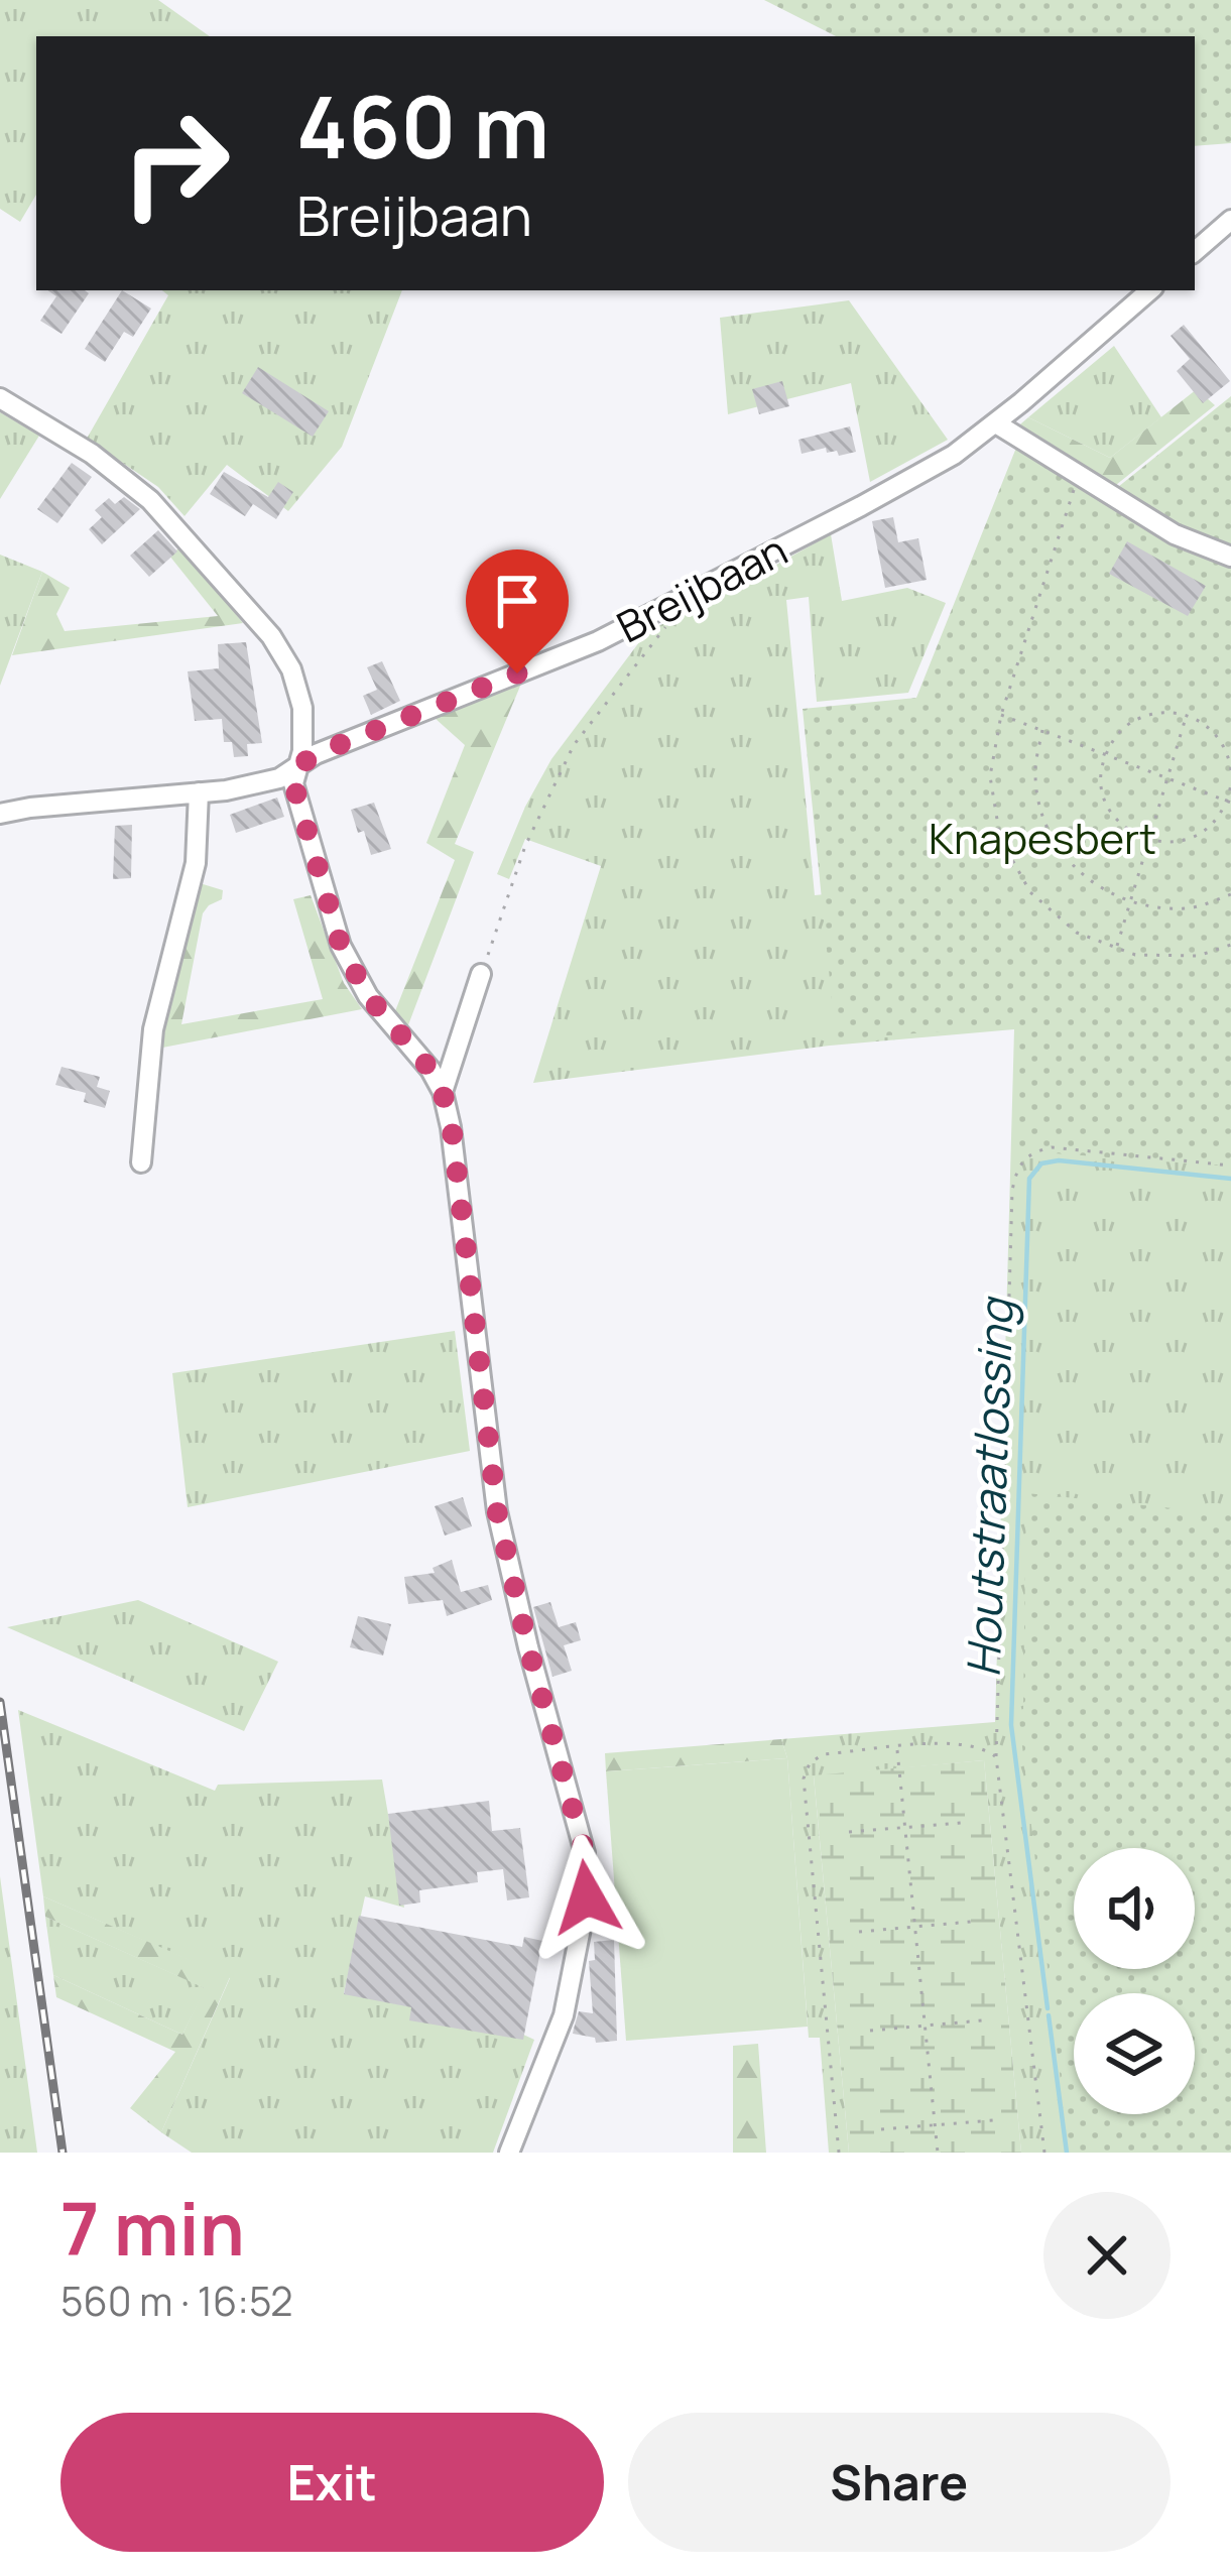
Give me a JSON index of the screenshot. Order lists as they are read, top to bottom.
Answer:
{
  "streets": {
    "street": ["Breijbaan"]
  },
  "water": ["Houtstraatlossing"],
  "parks": ["Knapesbert"],
  "page": {
    "turn": ["460 m", "Breijbaan"],
    "heading": ["7 min", "560 m · 16:52"],
    "buttons": ["Exit", "Share"]
  }
}
